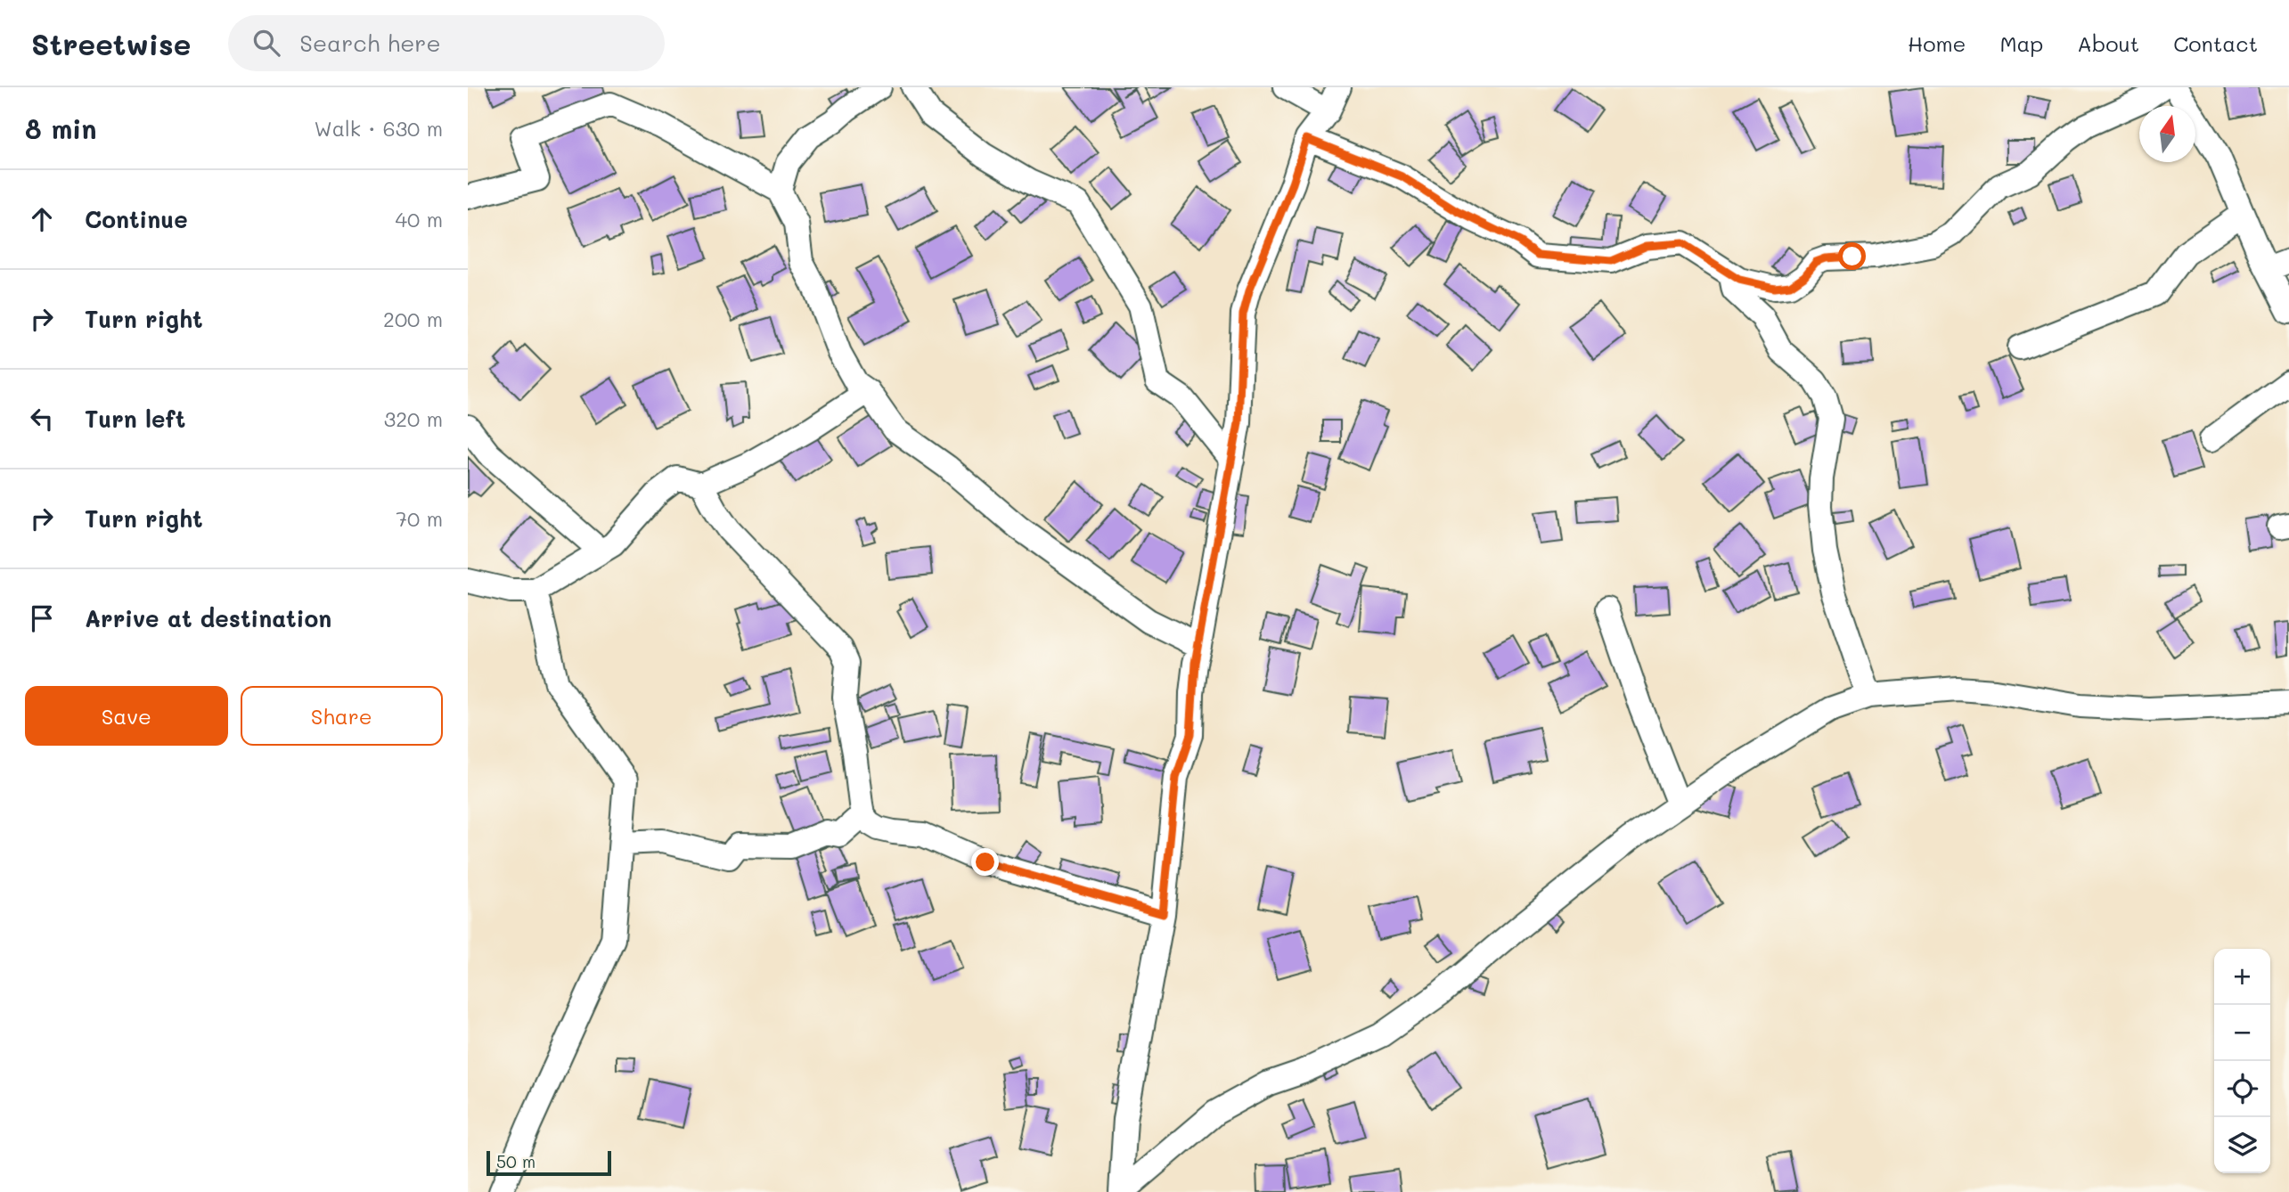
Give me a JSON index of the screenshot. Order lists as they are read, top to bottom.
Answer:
{
  "scale_bar": "50 m",
  "north": "top",
  "page": {
    "header": "Streetwise",
    "search": "Search here",
    "nav": [
      "Home",
      "Map",
      "About",
      "Contact"
    ],
    "heading": ["8 min", "Walk · 630 m"],
    "list": [
      ["Continue", "40 m"],
      ["Turn right", "200 m"],
      ["Turn left", "320 m"],
      ["Turn right", "70 m"],
      "Arrive at destination"
    ],
    "buttons": ["Save", "Share"],
    "map_buttons": ["+", "−"],
    "scale": "50 m"
  }
}
